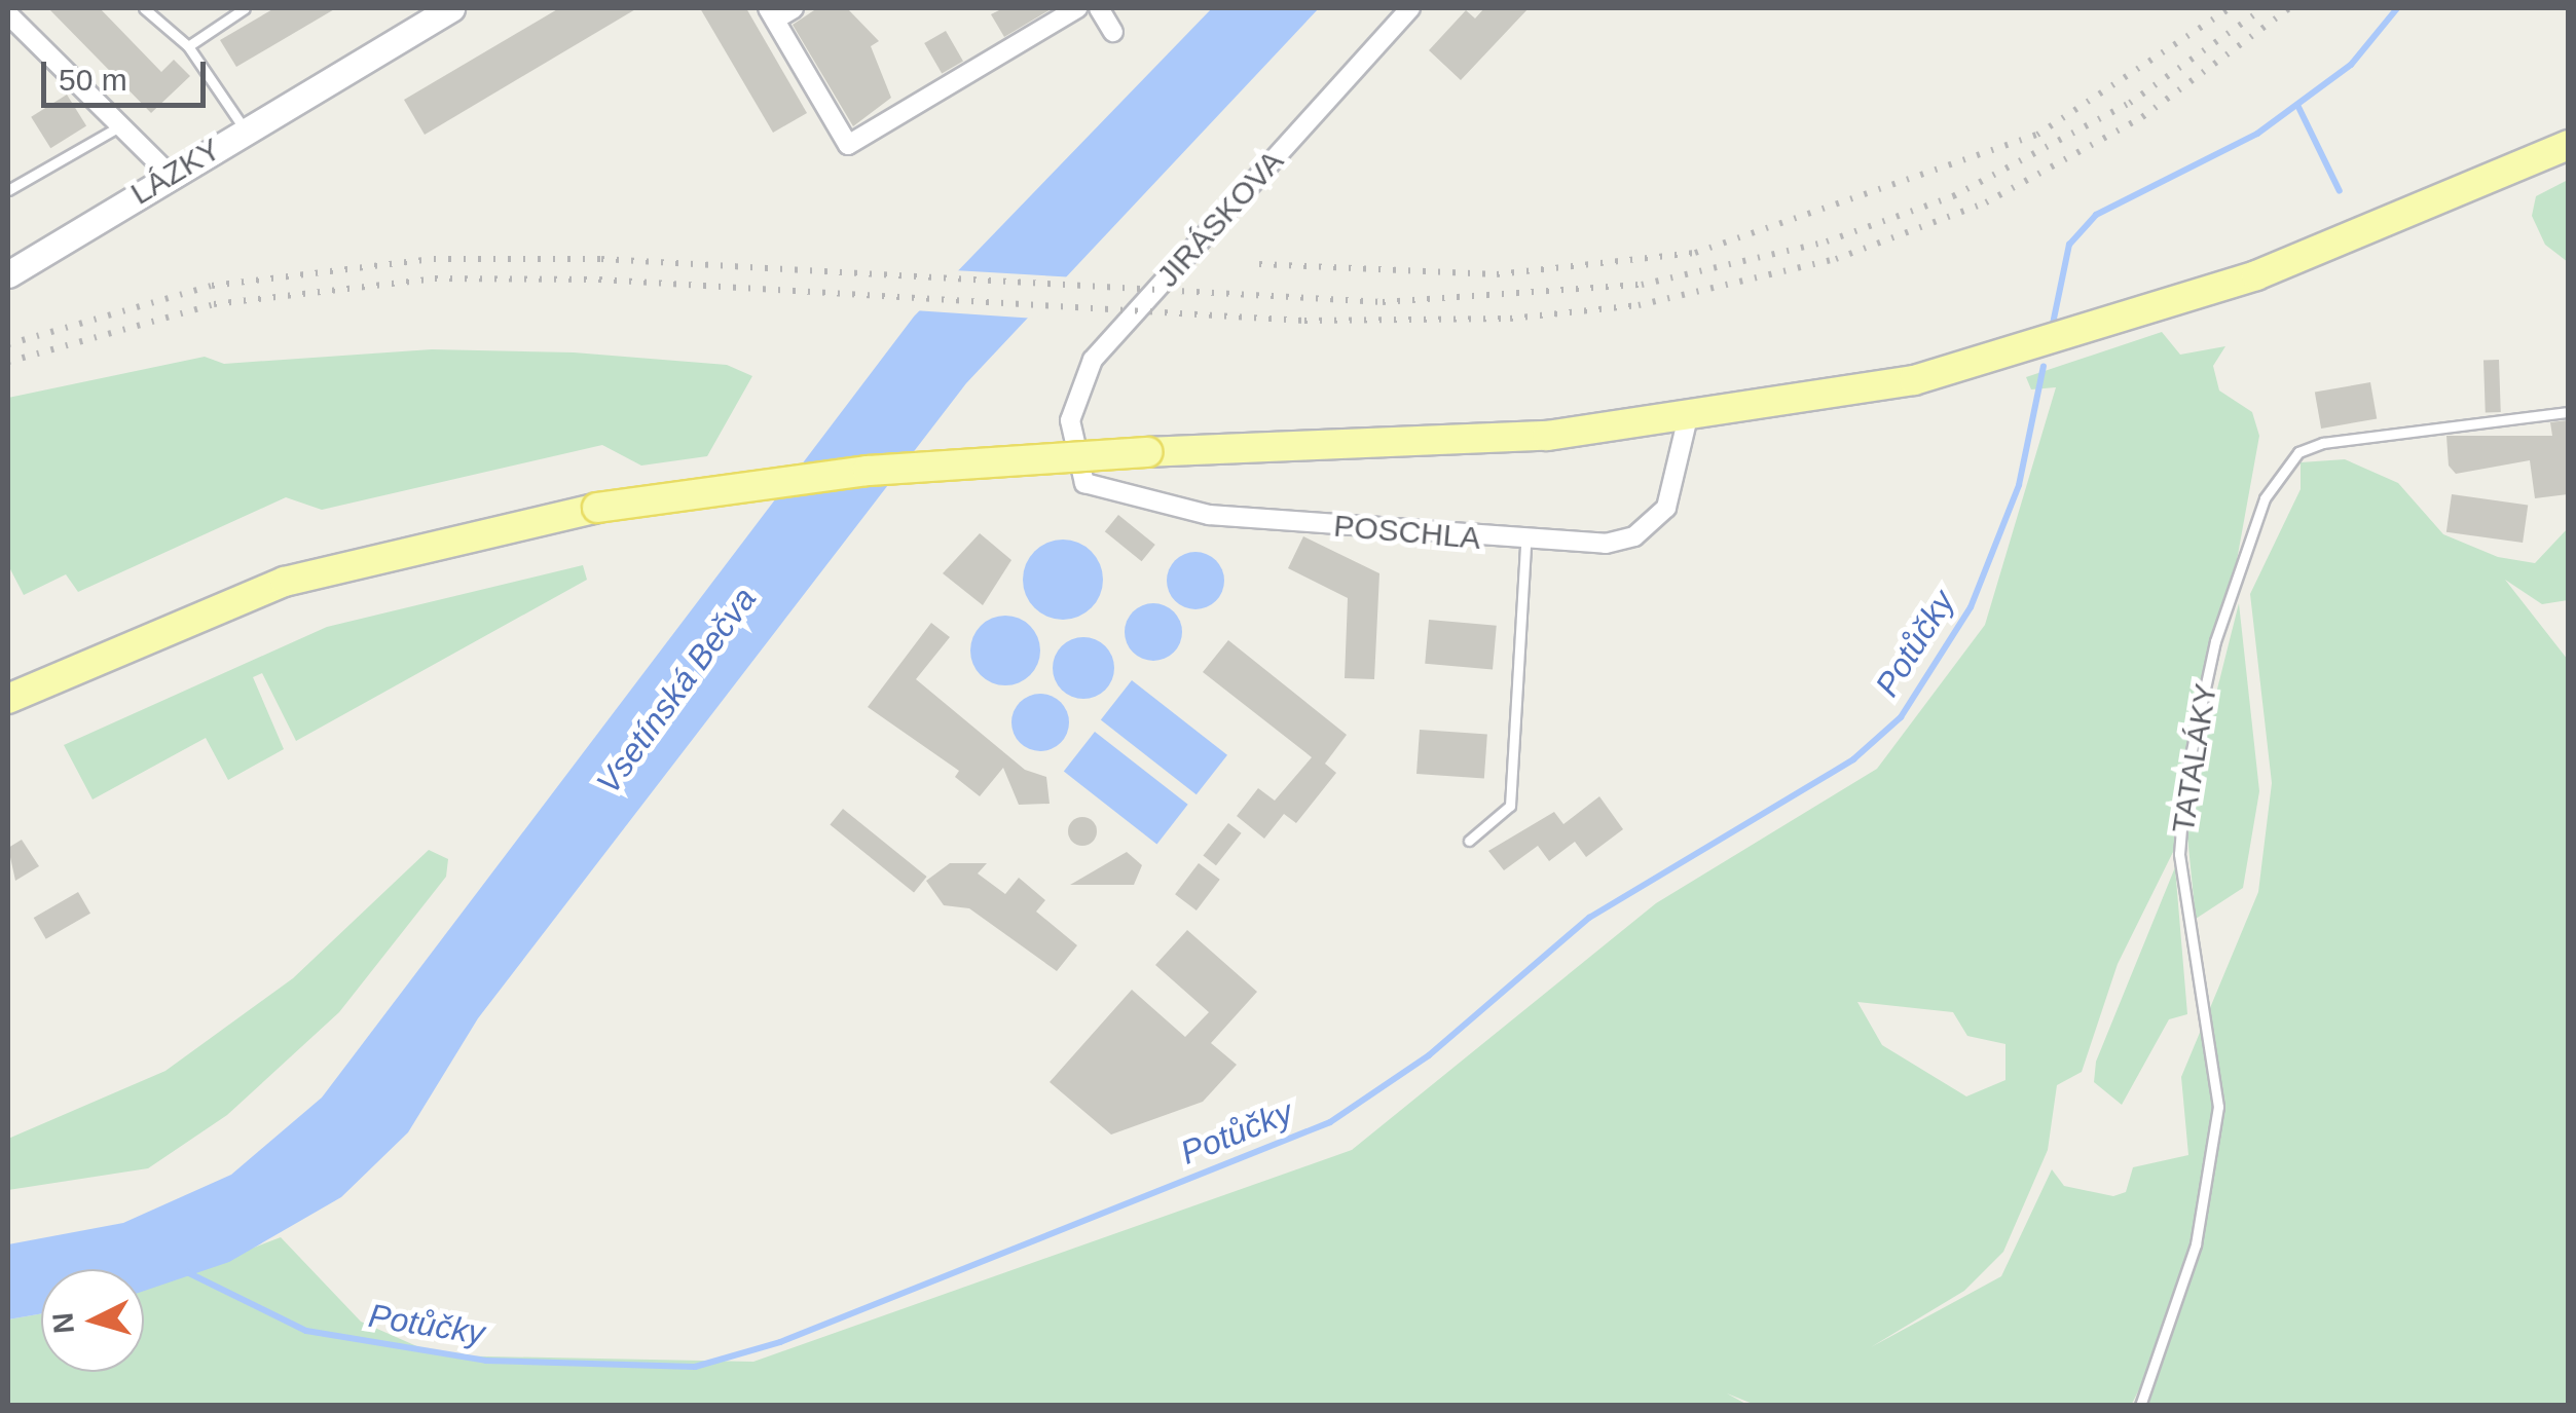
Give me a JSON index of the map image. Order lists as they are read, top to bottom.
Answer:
{
  "streets": {
    "street": ["LÁZKY", "JIRÁSKOVA", "POSCHLA"],
    "lane": ["TATALÁKY"]
  },
  "crossings": [
    ["JIRÁSKOVA", "POSCHLA"]
  ],
  "water": ["Potůčky", "Vsetínská Bečva"],
  "scale_bar": "50 m",
  "north": "left"
}
